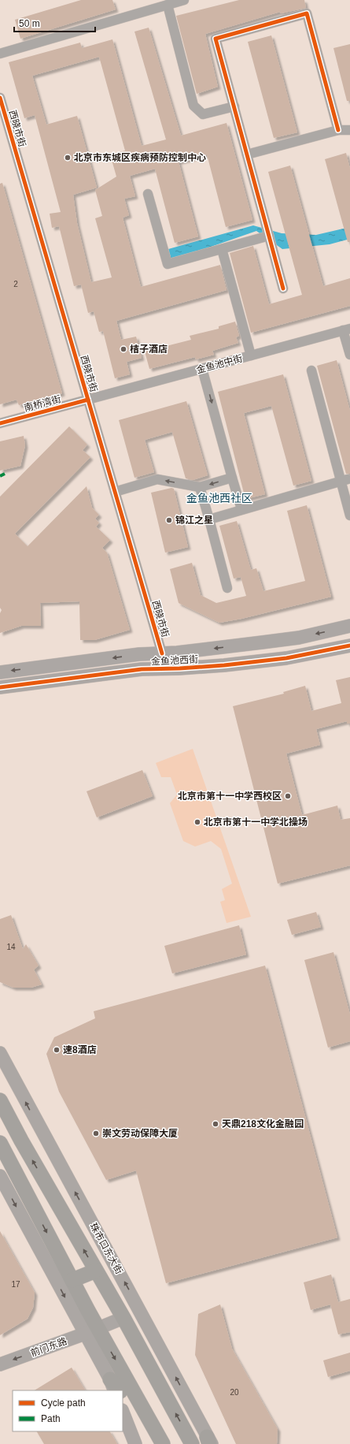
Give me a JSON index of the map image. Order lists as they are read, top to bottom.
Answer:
{
  "streets": {
    "main road": ["珠市口东大街"],
    "street": [
      "西晓市街",
      "金鱼池中街",
      "南桥湾街",
      "金鱼池西街",
      "前门东路"
    ]
  },
  "crossings": [
    ["西晓市街", "金鱼池中街"],
    ["西晓市街", "南桥湾街"],
    ["西晓市街", "金鱼池西街"],
    ["金鱼池中街", "南桥湾街"],
    ["珠市口东大街", "前门东路"]
  ],
  "one_way": ["前门东路"],
  "districts": ["金鱼池西社区"],
  "places": [
    "北京市东城区疾病预防控制中心",
    "桔子酒店",
    "锦江之星",
    "北京市第十一中学西校区",
    "北京市第十一中学北操场",
    "速8酒店",
    "天鼎218文化金融园",
    "崇文劳动保障大厦"
  ],
  "house_numbers": [
    "2",
    "14",
    "17",
    "20"
  ],
  "legend": ["Cycle path", "Path"],
  "scale_bar": "50 m"
}
